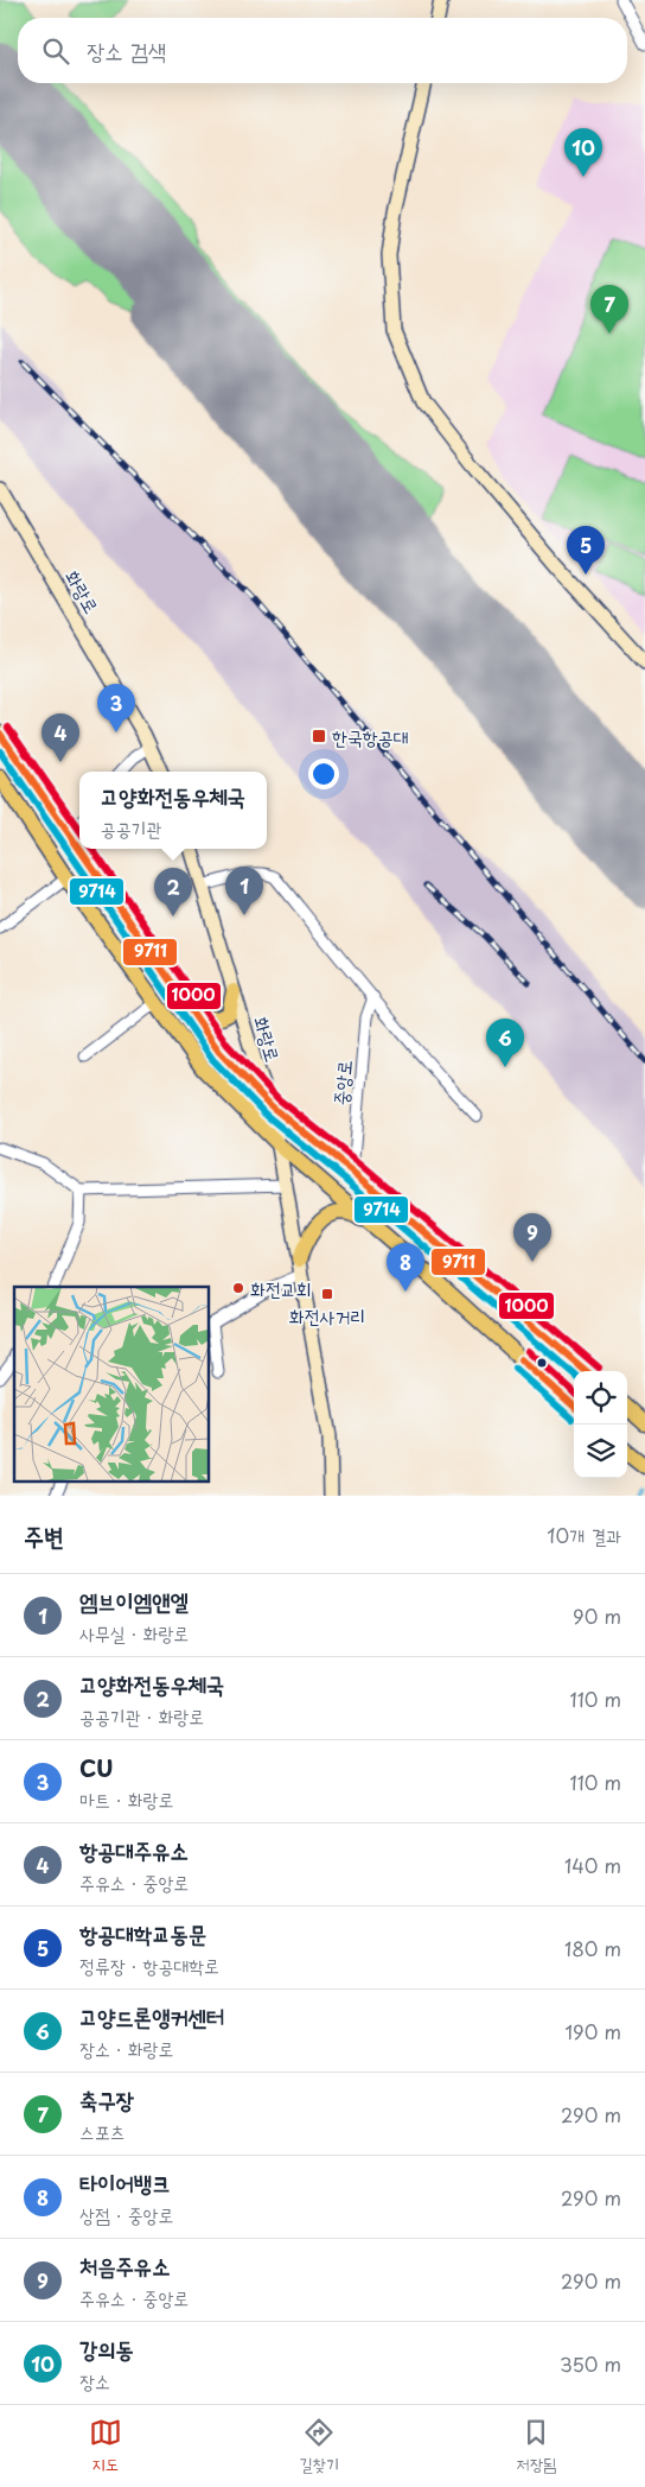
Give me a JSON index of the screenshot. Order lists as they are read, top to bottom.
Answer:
{
  "streets": {
    "main road": ["화랑로"],
    "street": ["중앙로"]
  },
  "places": {
    "transit": ["한국항공대", "화전사거리"],
    "other": ["화전교회"]
  },
  "lines": ["transit line 1000", "transit line 9711", "transit line 9714"],
  "page": {
    "search": "장소 검색",
    "pins": [
      "10",
      "7",
      "5",
      "3",
      "4",
      "1",
      "2",
      "6",
      "9",
      "8"
    ],
    "popup": ["고양화전동우체국", "공공기관"],
    "heading": ["주변", "10개 결과"],
    "list": [
      {
        "mark": "1",
        "name": "엠브이엠앤엘",
        "note": "사무실 · 화랑로",
        "value": "90 m"
      },
      {
        "mark": "2",
        "name": "고양화전동우체국",
        "note": "공공기관 · 화랑로",
        "value": "110 m"
      },
      {
        "mark": "3",
        "name": "CU",
        "note": "마트 · 화랑로",
        "value": "110 m"
      },
      {
        "mark": "4",
        "name": "항공대주유소",
        "note": "주유소 · 중앙로",
        "value": "140 m"
      },
      {
        "mark": "5",
        "name": "항공대학교동문",
        "note": "정류장 · 항공대학로",
        "value": "180 m"
      },
      {
        "mark": "6",
        "name": "고양드론앵커센터",
        "note": "장소 · 화랑로",
        "value": "190 m"
      },
      {
        "mark": "7",
        "name": "축구장",
        "note": "스포츠",
        "value": "290 m"
      },
      {
        "mark": "8",
        "name": "타이어뱅크",
        "note": "상점 · 중앙로",
        "value": "290 m"
      },
      {
        "mark": "9",
        "name": "처음주유소",
        "note": "주유소 · 중앙로",
        "value": "290 m"
      },
      {
        "mark": "10",
        "name": "강의동",
        "note": "장소",
        "value": "350 m"
      }
    ],
    "nav": ["지도", "길찾기", "저장됨"]
  }
}
